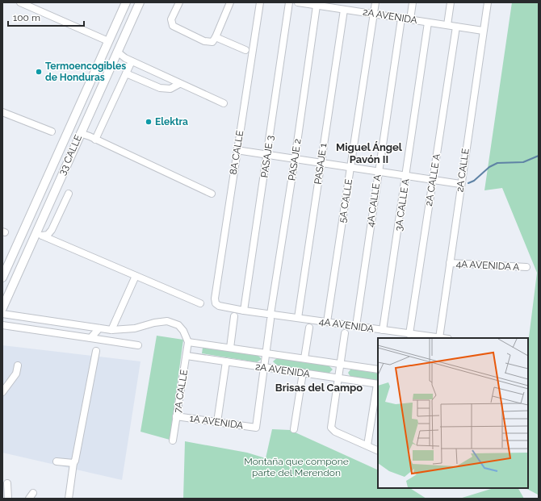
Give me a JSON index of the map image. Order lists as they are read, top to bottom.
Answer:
{
  "streets": {
    "main road": ["33 CALLE"],
    "street": [
      "2A AVENIDA",
      "8A CALLE",
      "PASAJE 3",
      "PASAJE 2",
      "PASAJE 1",
      "2A CALLE",
      "2A CALLE A",
      "5A CALLE",
      "4A CALLE A",
      "3A CALLE A",
      "4A AVENIDA A",
      "4A AVENIDA",
      "7A CALLE",
      "1A AVENIDA"
    ]
  },
  "crossings": [
    ["2A AVENIDA", "PASAJE 2"],
    ["2A AVENIDA", "PASAJE 1"],
    ["2A AVENIDA", "2A CALLE"],
    ["2A AVENIDA", "2A CALLE A"],
    ["2A AVENIDA", "5A CALLE"],
    ["2A AVENIDA", "4A CALLE A"],
    ["2A AVENIDA", "3A CALLE A"],
    ["2A AVENIDA", "7A CALLE"],
    ["2A AVENIDA", "1A AVENIDA"],
    ["8A CALLE", "4A AVENIDA"],
    ["PASAJE 3", "4A AVENIDA"],
    ["PASAJE 2", "4A AVENIDA"],
    ["PASAJE 1", "4A AVENIDA"],
    ["2A CALLE", "4A AVENIDA A"],
    ["2A CALLE", "4A AVENIDA"],
    ["2A CALLE A", "4A AVENIDA"],
    ["5A CALLE", "4A AVENIDA"],
    ["4A CALLE A", "4A AVENIDA"],
    ["3A CALLE A", "4A AVENIDA"],
    ["7A CALLE", "1A AVENIDA"]
  ],
  "districts": ["Miguel Ángel Pavón II", "Brisas del Campo"],
  "parks": ["Montaña que compone parte del Merendon"],
  "places": ["Termoencogibles de Honduras", "Elektra"],
  "scale_bar": "100 m"
}
